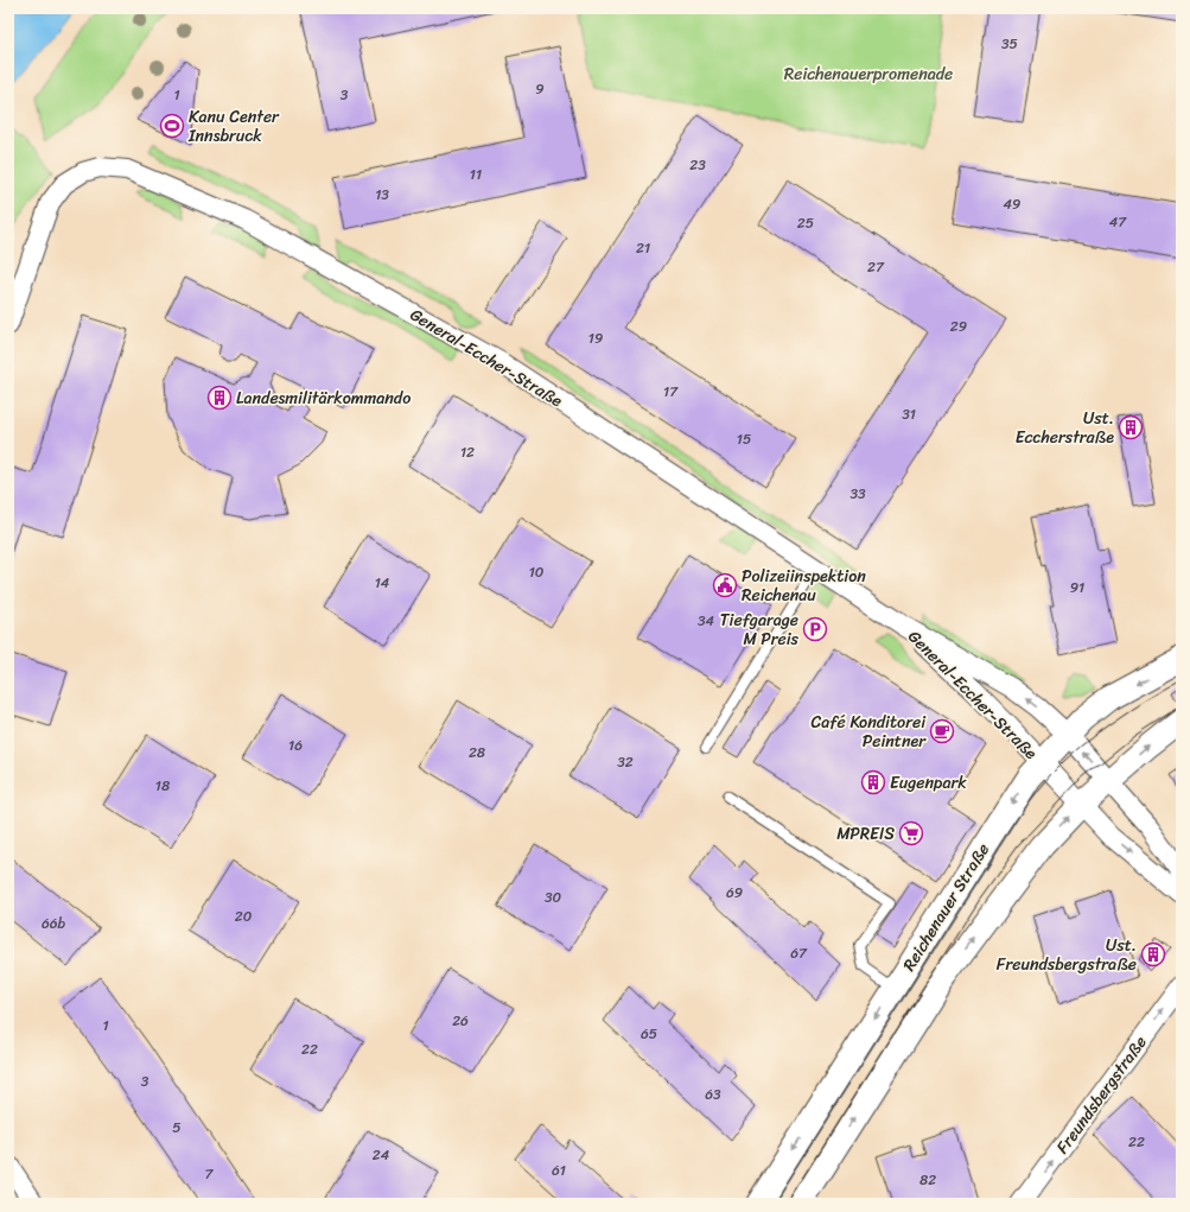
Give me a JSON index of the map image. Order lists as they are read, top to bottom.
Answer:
{
  "streets": {
    "street": ["General-Eccher-Straße", "Reichenauer Straße", "Freundsbergstraße"]
  },
  "crossings": [
    ["General-Eccher-Straße", "Reichenauer Straße"]
  ],
  "one_way": ["Freundsbergstraße"],
  "parks": ["Reichenauerpromenade"],
  "places": {
    "sports": ["Kanu Center Innsbruck"],
    "building": [
      "Landesmilitärkommando",
      "Ust. Eccherstraße",
      "Eugenpark",
      "Ust. Freundsbergstraße"
    ],
    "public building": ["Polizeiinspektion Reichenau"],
    "parking": ["Tiefgarage M Preis"],
    "cafe": ["Café Konditorei Peintner"],
    "supermarket": ["MPREIS"]
  },
  "house_numbers": [
    "35",
    "9",
    "1",
    "3",
    "23",
    "11",
    "13",
    "49",
    "47",
    "25",
    "21",
    "27",
    "29",
    "19",
    "17",
    "31",
    "15",
    "12",
    "33",
    "10",
    "14",
    "91",
    "34",
    "16",
    "28",
    "32",
    "18",
    "69",
    "30",
    "20",
    "66b",
    "67",
    "26",
    "1",
    "65",
    "22",
    "3",
    "63",
    "5",
    "22",
    "24",
    "61",
    "7",
    "82"
  ]
}
